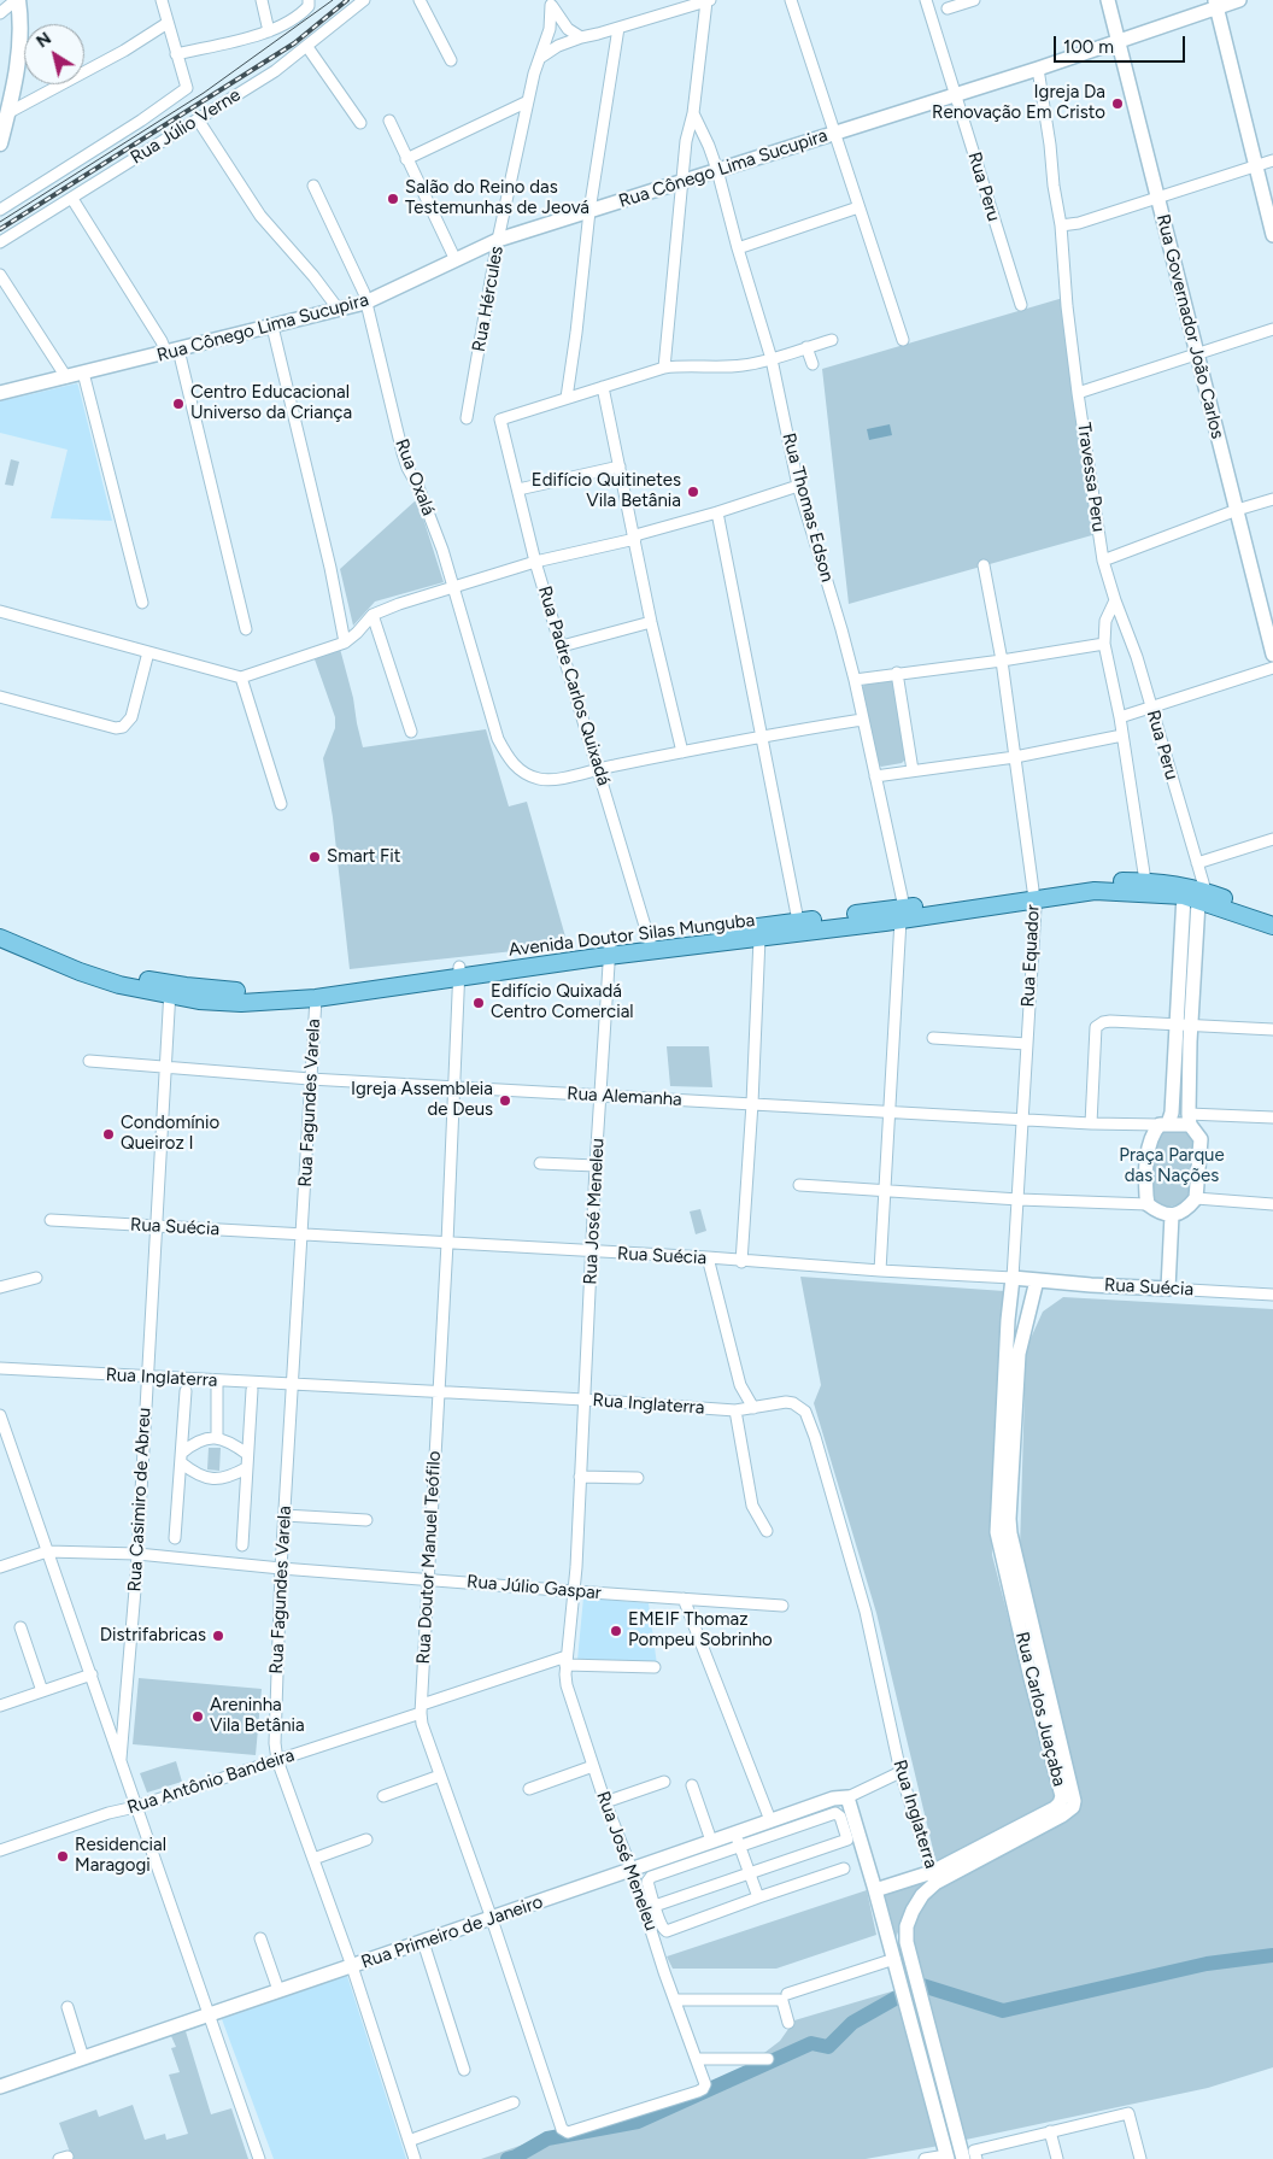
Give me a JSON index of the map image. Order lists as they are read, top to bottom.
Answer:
{
  "streets": {
    "main road": ["Avenida Doutor Silas Munguba"],
    "street": [
      "Rua Júlio Verne",
      "Rua Cônego Lima Sucupira",
      "Rua Peru",
      "Rua Hércules",
      "Rua Governador João Carlos",
      "Rua Oxalá",
      "Travessa Peru",
      "Rua Thomas Edson",
      "Rua Padre Carlos Quixadá",
      "Rua Equador",
      "Rua Alemanha",
      "Rua Fagundes Varela",
      "Rua José Meneleu",
      "Rua Suécia",
      "Rua Inglaterra",
      "Rua Casimiro de Abreu",
      "Rua Doutor Manuel Teófilo",
      "Rua Júlio Gaspar",
      "Rua Carlos Juaçaba",
      "Rua Antônio Bandeira",
      "Rua Primeiro de Janeiro"
    ]
  },
  "crossings": [
    ["Rua Cônego Lima Sucupira", "Rua Peru"],
    ["Rua Cônego Lima Sucupira", "Rua Hércules"],
    ["Rua Cônego Lima Sucupira", "Rua Governador João Carlos"],
    ["Rua Cônego Lima Sucupira", "Rua Oxalá"],
    ["Rua Cônego Lima Sucupira", "Travessa Peru"],
    ["Rua Cônego Lima Sucupira", "Rua Thomas Edson"],
    ["Rua Peru", "Travessa Peru"],
    ["Rua Peru", "Avenida Doutor Silas Munguba"],
    ["Rua Peru", "Rua Alemanha"],
    ["Rua Oxalá", "Rua Thomas Edson"],
    ["Rua Oxalá", "Rua Padre Carlos Quixadá"],
    ["Rua Thomas Edson", "Avenida Doutor Silas Munguba"],
    ["Rua Thomas Edson", "Rua Alemanha"],
    ["Rua Thomas Edson", "Rua Suécia"],
    ["Rua Padre Carlos Quixadá", "Avenida Doutor Silas Munguba"],
    ["Avenida Doutor Silas Munguba", "Rua Equador"],
    ["Avenida Doutor Silas Munguba", "Rua Fagundes Varela"],
    ["Avenida Doutor Silas Munguba", "Rua José Meneleu"],
    ["Avenida Doutor Silas Munguba", "Rua Casimiro de Abreu"],
    ["Avenida Doutor Silas Munguba", "Rua Doutor Manuel Teófilo"],
    ["Rua Equador", "Rua Alemanha"],
    ["Rua Equador", "Rua Suécia"],
    ["Rua Equador", "Rua Carlos Juaçaba"],
    ["Rua Alemanha", "Rua Fagundes Varela"],
    ["Rua Alemanha", "Rua José Meneleu"],
    ["Rua Alemanha", "Rua Casimiro de Abreu"],
    ["Rua Alemanha", "Rua Doutor Manuel Teófilo"],
    ["Rua Fagundes Varela", "Rua Suécia"],
    ["Rua Fagundes Varela", "Rua Inglaterra"],
    ["Rua Fagundes Varela", "Rua Júlio Gaspar"],
    ["Rua Fagundes Varela", "Rua Antônio Bandeira"],
    ["Rua Fagundes Varela", "Rua Primeiro de Janeiro"],
    ["Rua José Meneleu", "Rua Suécia"],
    ["Rua José Meneleu", "Rua Inglaterra"],
    ["Rua José Meneleu", "Rua Doutor Manuel Teófilo"],
    ["Rua José Meneleu", "Rua Júlio Gaspar"],
    ["Rua José Meneleu", "Rua Antônio Bandeira"],
    ["Rua José Meneleu", "Rua Primeiro de Janeiro"],
    ["Rua Suécia", "Rua Casimiro de Abreu"],
    ["Rua Suécia", "Rua Doutor Manuel Teófilo"],
    ["Rua Suécia", "Rua Carlos Juaçaba"],
    ["Rua Inglaterra", "Rua Casimiro de Abreu"],
    ["Rua Inglaterra", "Rua Doutor Manuel Teófilo"],
    ["Rua Inglaterra", "Rua Carlos Juaçaba"],
    ["Rua Inglaterra", "Rua Primeiro de Janeiro"],
    ["Rua Casimiro de Abreu", "Rua Júlio Gaspar"],
    ["Rua Doutor Manuel Teófilo", "Rua Júlio Gaspar"],
    ["Rua Doutor Manuel Teófilo", "Rua Antônio Bandeira"],
    ["Rua Doutor Manuel Teófilo", "Rua Primeiro de Janeiro"]
  ],
  "parks": ["Praça Parque das Nações"],
  "places": [
    "Igreja Da Renovação Em Cristo",
    "Salão do Reino das Testemunhas de Jeová",
    "Centro Educacional Universo da Criança",
    "Edifício Quitinetes Vila Betânia",
    "Smart Fit",
    "Edifício Quixadá Centro Comercial",
    "Igreja Assembleia de Deus",
    "Condomínio Queiroz I",
    "EMEIF Thomaz Pompeu Sobrinho",
    "Distrifabricas",
    "Areninha Vila Betânia",
    "Residencial Maragogi"
  ],
  "scale_bar": "100 m",
  "north": "top left"
}
